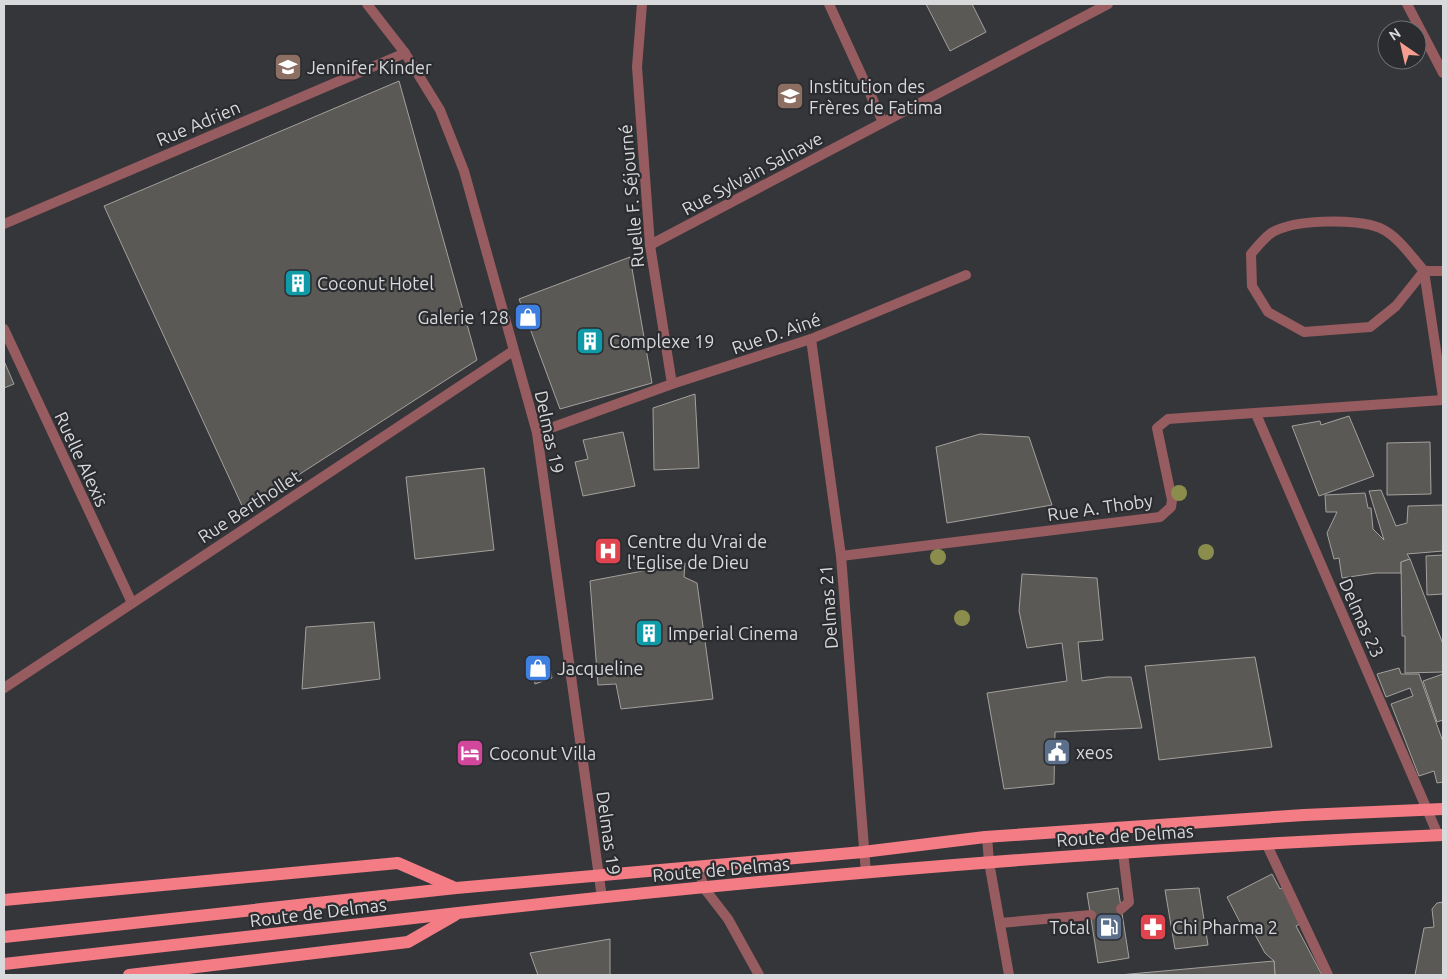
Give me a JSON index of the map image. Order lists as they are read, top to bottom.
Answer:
{
  "streets": {
    "main road": ["Route de Delmas"],
    "street": [
      "Rue Adrien",
      "Rue Sylvain Salnave",
      "Ruelle F. Séjourné",
      "Rue D. Ainé",
      "Delmas 19",
      "Ruelle Alexis",
      "Rue Berthollet",
      "Rue A. Thoby",
      "Delmas 21",
      "Delmas 23"
    ]
  },
  "crossings": [
    ["Rue Adrien", "Delmas 19"],
    ["Rue Sylvain Salnave", "Ruelle F. Séjourné"],
    ["Ruelle F. Séjourné", "Rue D. Ainé"],
    ["Rue D. Ainé", "Delmas 19"],
    ["Rue D. Ainé", "Delmas 21"],
    ["Delmas 19", "Rue Berthollet"],
    ["Delmas 19", "Route de Delmas"],
    ["Ruelle Alexis", "Rue Berthollet"],
    ["Rue A. Thoby", "Delmas 21"],
    ["Rue A. Thoby", "Delmas 23"],
    ["Delmas 21", "Route de Delmas"],
    ["Delmas 23", "Route de Delmas"]
  ],
  "places": {
    "school or university": ["Jennifer Kinder", "Institution des Frères de Fatima"],
    "building": ["Coconut Hotel", "Complexe 19", "Imperial Cinema"],
    "shop": ["Galerie 128", "Jacqueline"],
    "hospital": ["Centre du Vrai de l'Eglise de Dieu"],
    "public building": ["xeos"],
    "hotel": ["Coconut Villa"],
    "fuel station": ["Total"],
    "pharmacy": ["Chi Pharma 2"]
  },
  "north": "top left"
}
